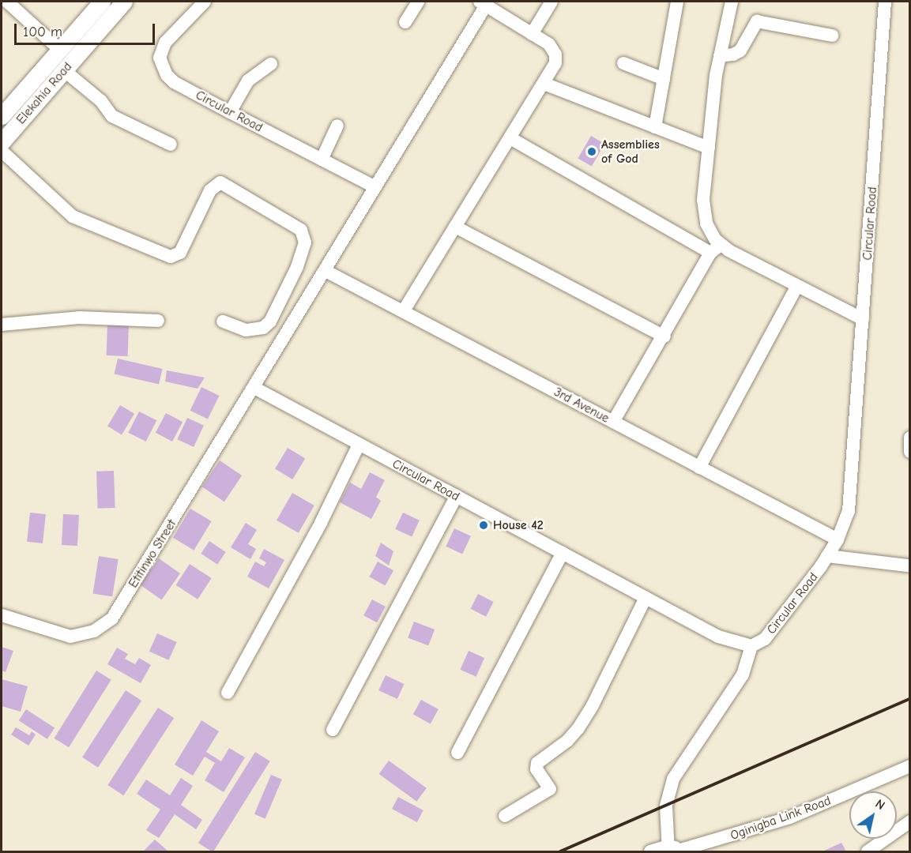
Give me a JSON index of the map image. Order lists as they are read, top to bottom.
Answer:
{
  "streets": {
    "main road": ["Elekahia Road"],
    "street": [
      "Circular Road",
      "3rd Avenue",
      "Etitinwo Street",
      "Oginigba Link Road"
    ]
  },
  "crossings": [
    ["Circular Road", "3rd Avenue"],
    ["Circular Road", "Etitinwo Street"],
    ["3rd Avenue", "Etitinwo Street"]
  ],
  "places": ["Assemblies of God", "House 42"],
  "scale_bar": "100 m",
  "north": "top right"
}
